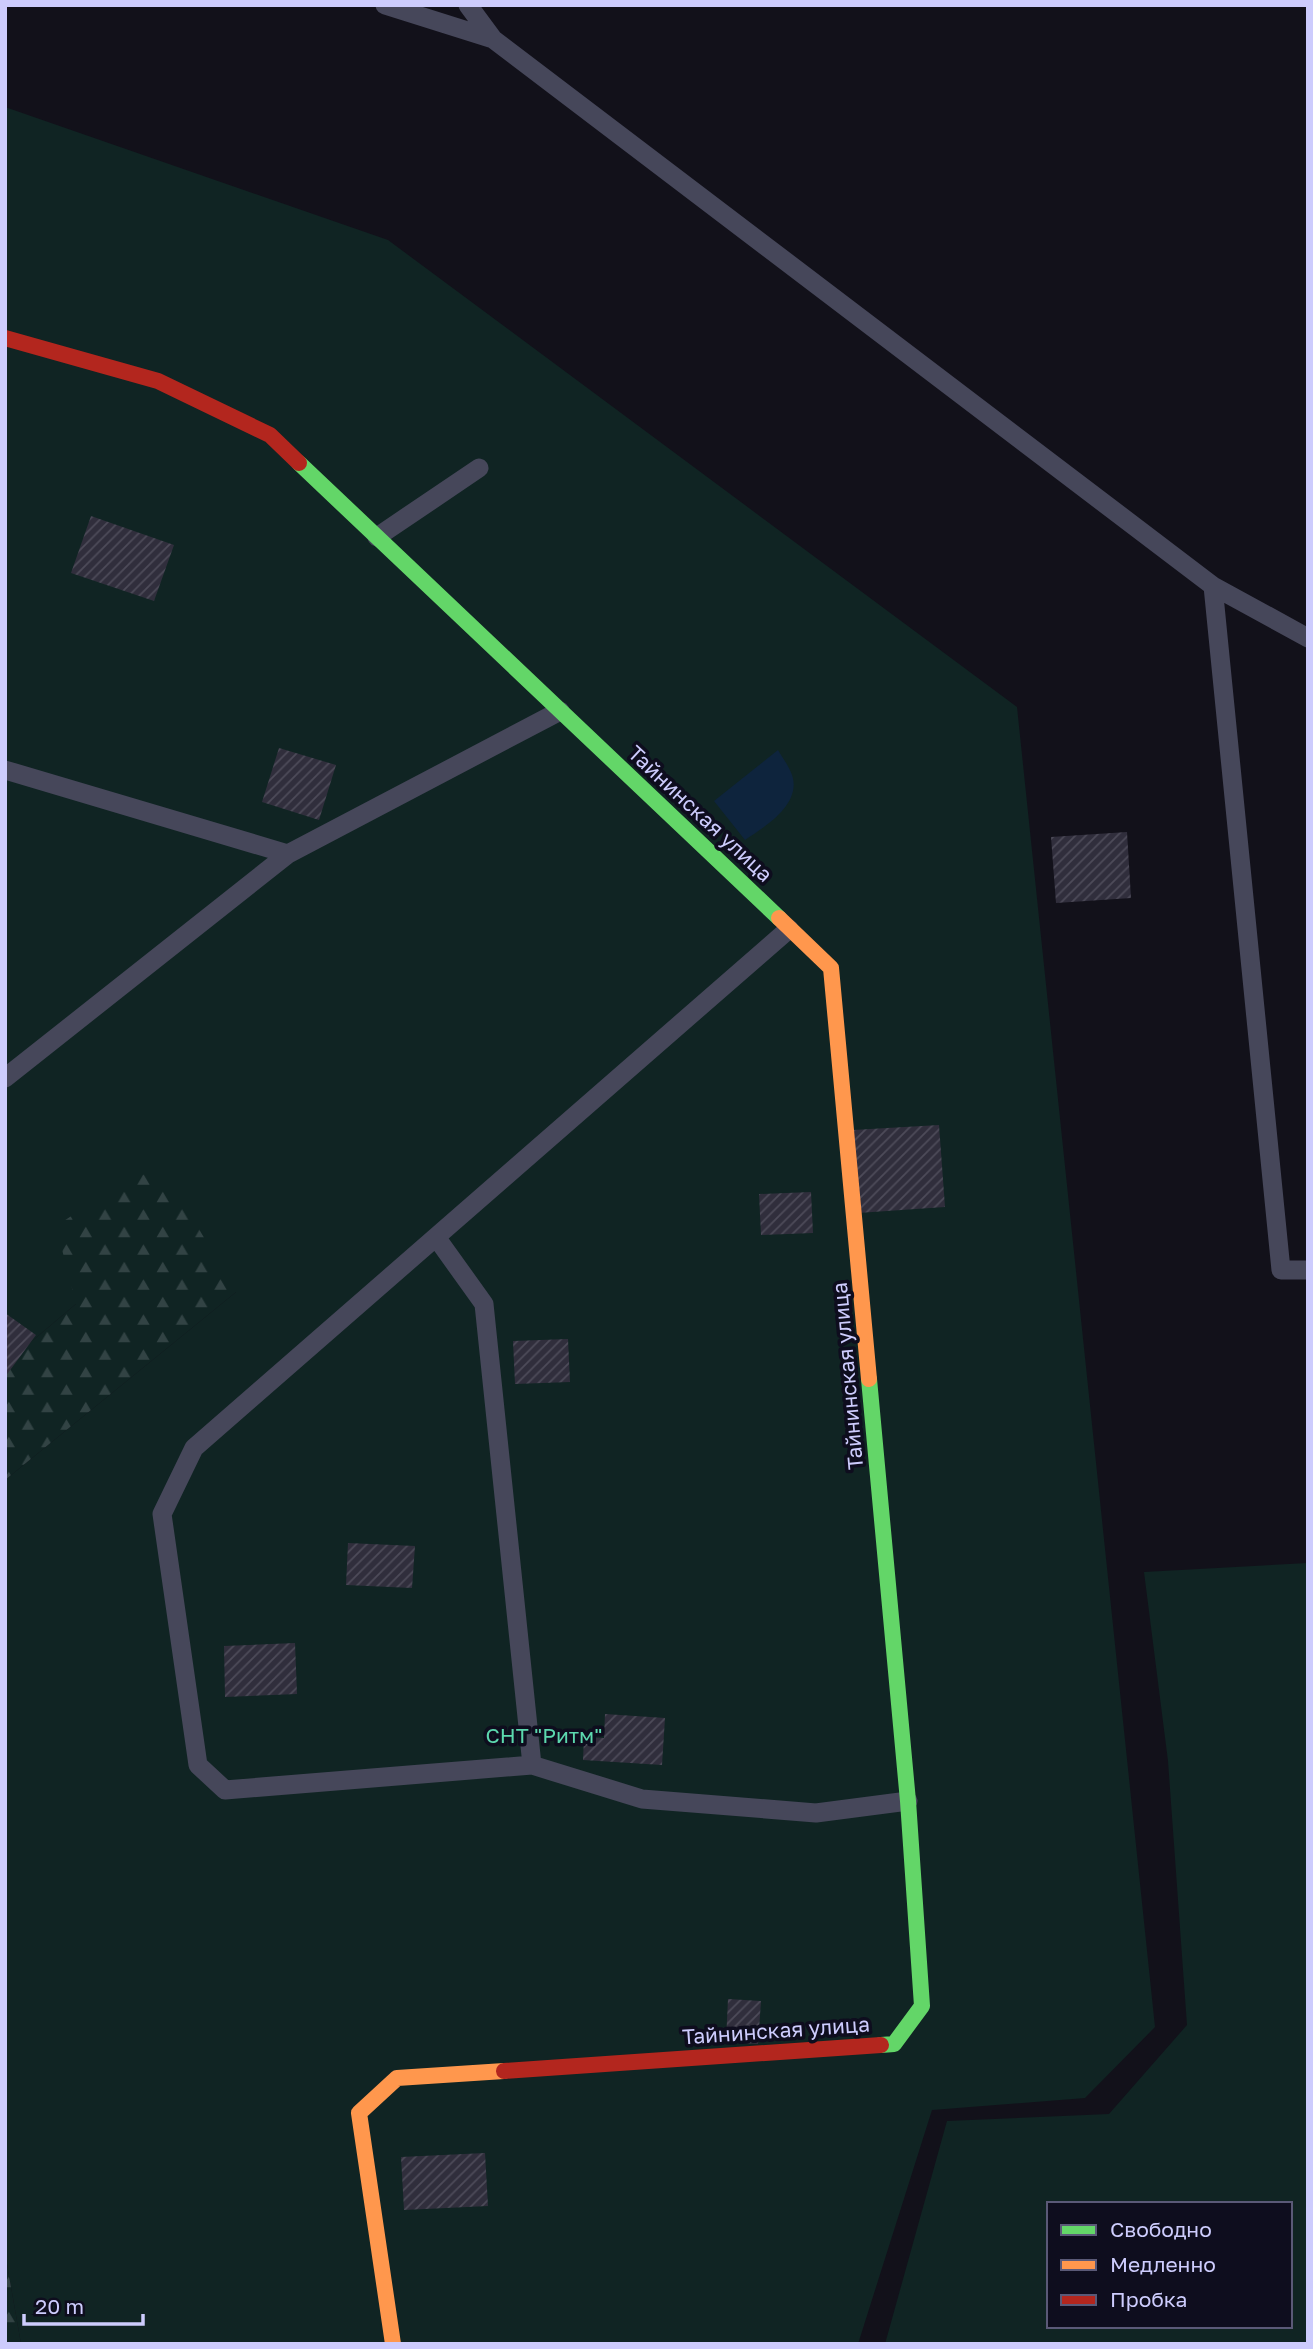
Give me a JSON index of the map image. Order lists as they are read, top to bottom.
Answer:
{
  "streets": {
    "street": ["Тайнинская улица"]
  },
  "parks": ["СНТ \"Ритм\""],
  "legend": ["Свободно", "Медленно", "Пробка"],
  "scale_bar": "20 m"
}
